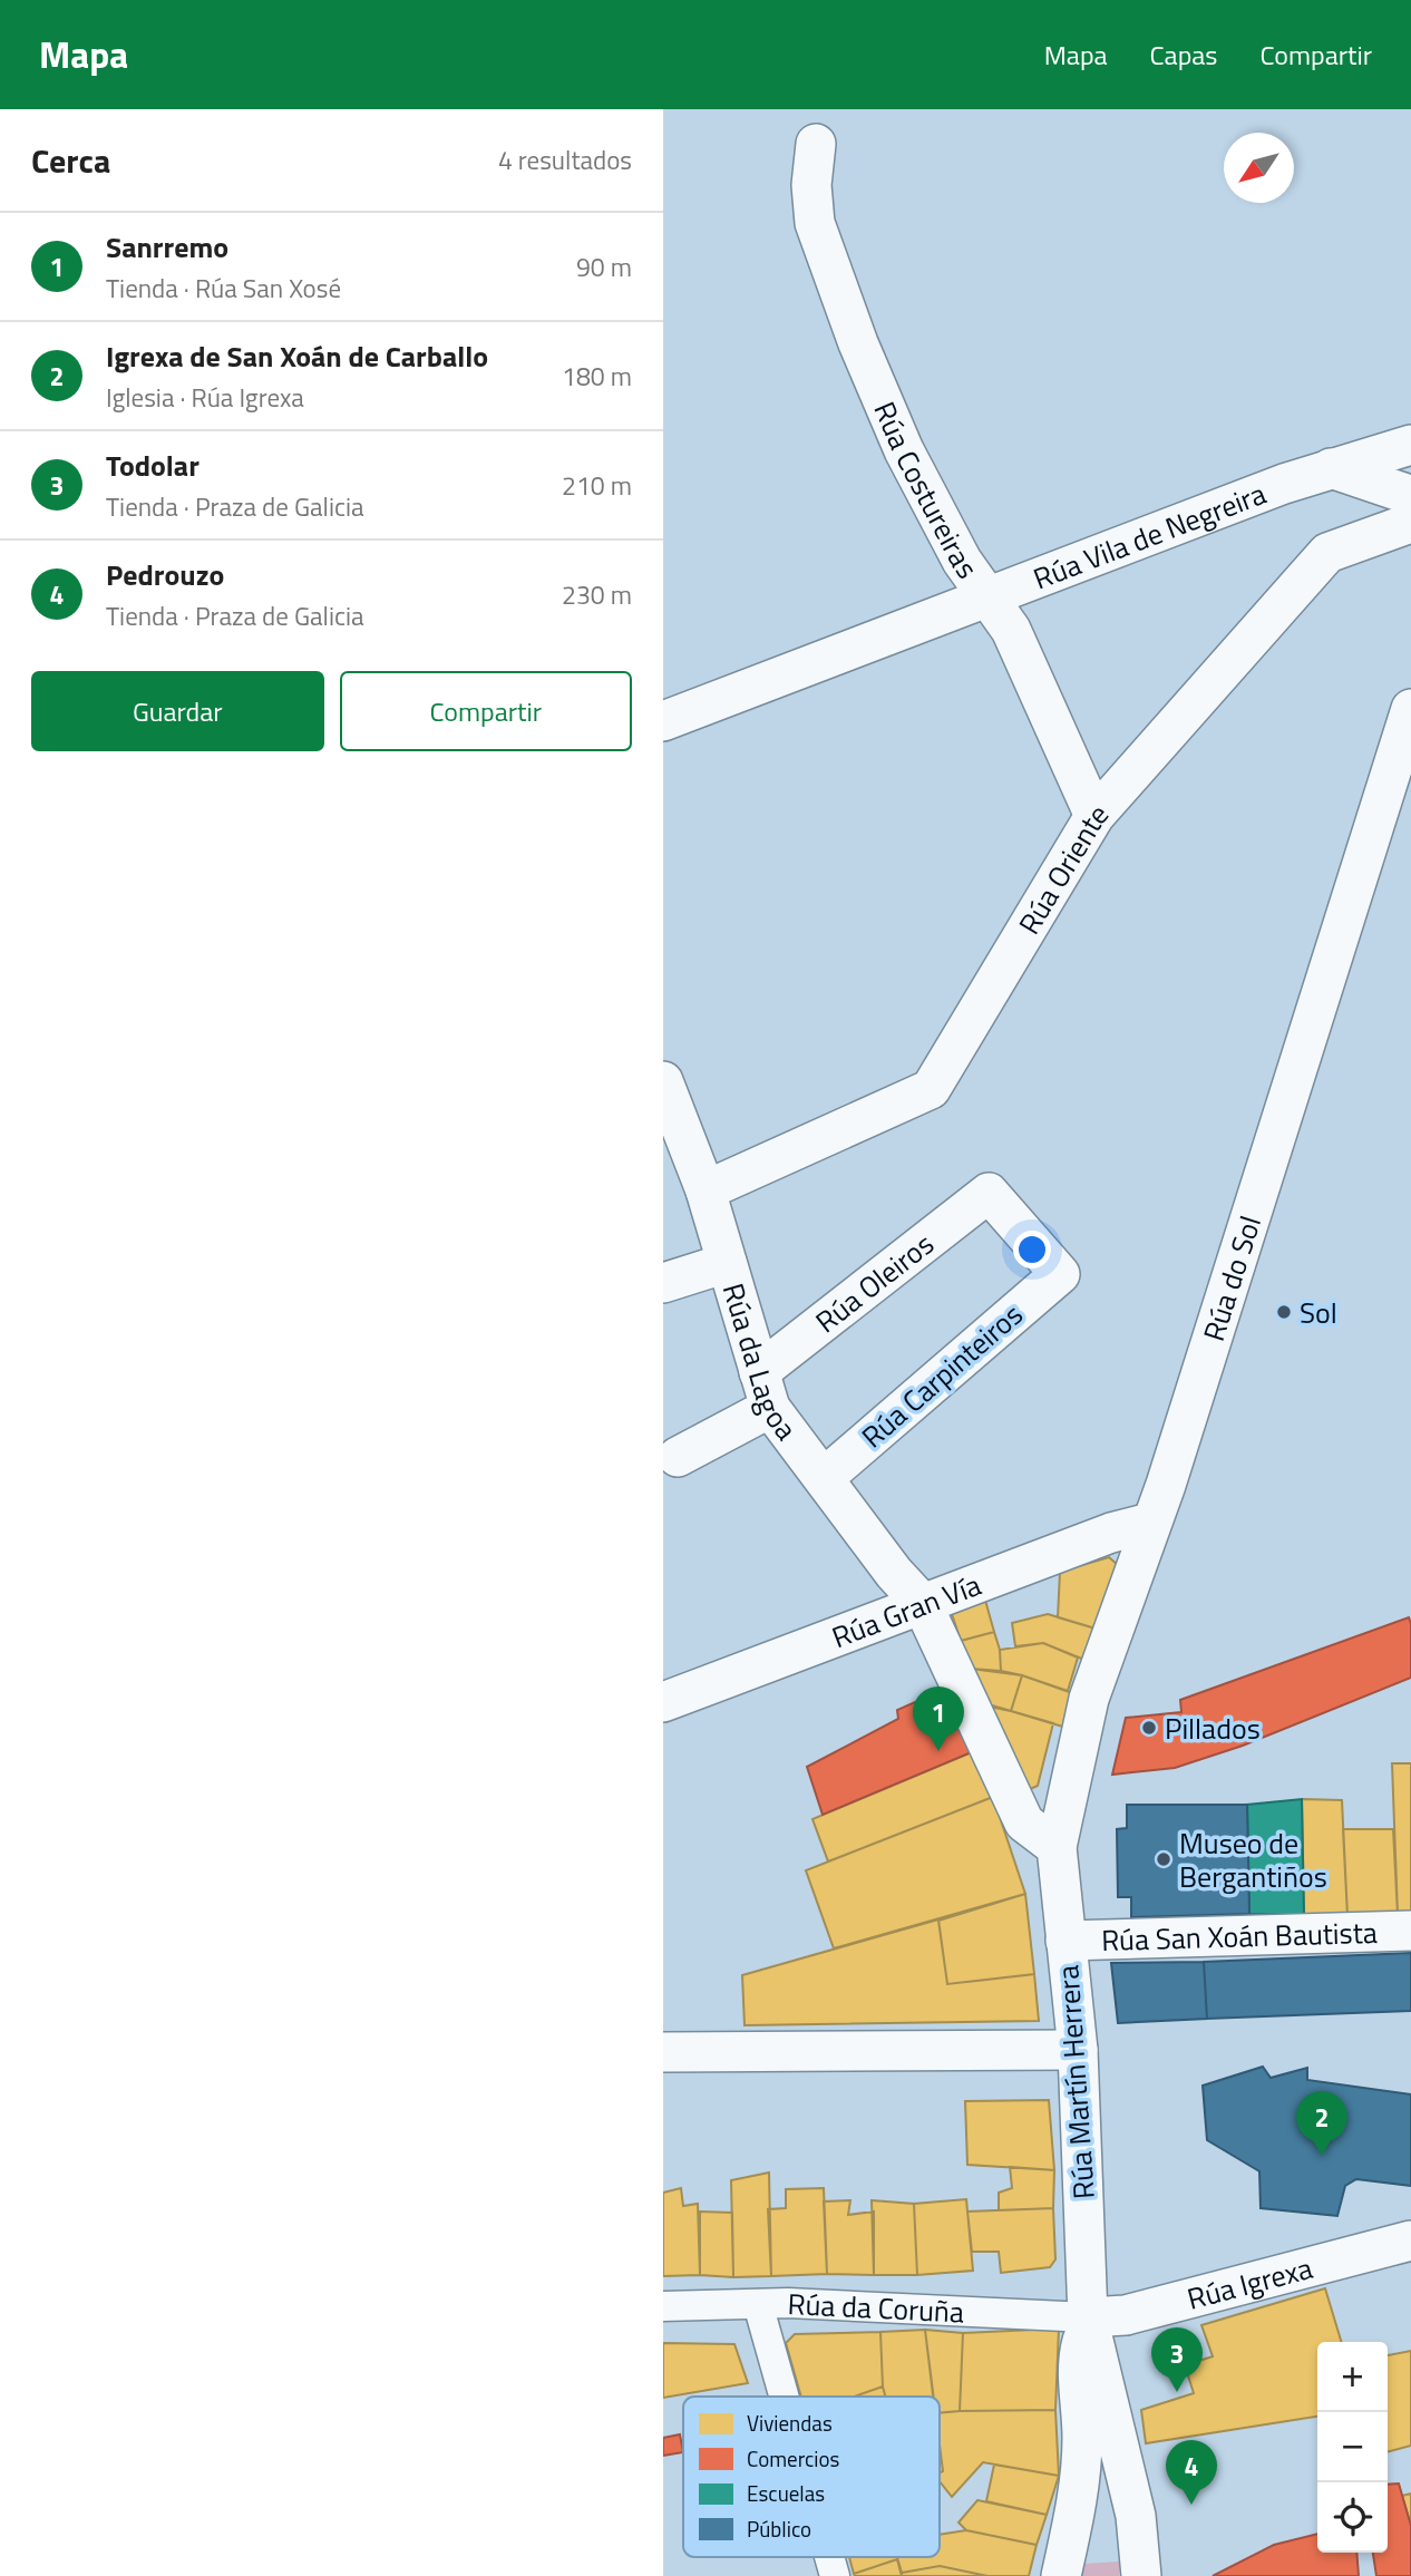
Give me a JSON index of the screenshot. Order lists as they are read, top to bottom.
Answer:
{
  "streets": {
    "street": [
      "Rúa Costureiras",
      "Rúa Vila de Negreira",
      "Rúa Oriente",
      "Rúa do Sol",
      "Rúa Oleiros",
      "Rúa da Lagoa",
      "Rúa Carpinteiros",
      "Rúa Gran Vía",
      "Rúa San Xoán Bautista",
      "Rúa Martín Herrera",
      "Rúa Igrexa",
      "Rúa da Coruña"
    ]
  },
  "crossings": [
    ["Rúa Costureiras", "Rúa Vila de Negreira"],
    ["Rúa Costureiras", "Rúa Oriente"],
    ["Rúa Oriente", "Rúa da Lagoa"],
    ["Rúa do Sol", "Rúa da Lagoa"],
    ["Rúa do Sol", "Rúa Gran Vía"],
    ["Rúa do Sol", "Rúa Martín Herrera"],
    ["Rúa Oleiros", "Rúa da Lagoa"],
    ["Rúa Oleiros", "Rúa Carpinteiros"],
    ["Rúa da Lagoa", "Rúa Carpinteiros"],
    ["Rúa da Lagoa", "Rúa Gran Vía"],
    ["Rúa da Lagoa", "Rúa Martín Herrera"],
    ["Rúa San Xoán Bautista", "Rúa Martín Herrera"],
    ["Rúa Martín Herrera", "Rúa Igrexa"],
    ["Rúa Martín Herrera", "Rúa da Coruña"],
    ["Rúa Igrexa", "Rúa da Coruña"]
  ],
  "places": ["Sol", "Pillados", "Museo de Bergantiños"],
  "legend": [
    "Viviendas",
    "Comercios",
    "Escuelas",
    "Público"
  ],
  "north": "bottom left",
  "page": {
    "header": "Mapa",
    "nav": ["Mapa", "Capas", "Compartir"],
    "heading": ["Cerca", "4 resultados"],
    "list": [
      {
        "mark": "1",
        "name": "Sanrremo",
        "note": "Tienda · Rúa San Xosé",
        "value": "90 m"
      },
      {
        "mark": "2",
        "name": "Igrexa de San Xoán de Carballo",
        "note": "Iglesia · Rúa Igrexa",
        "value": "180 m"
      },
      {
        "mark": "3",
        "name": "Todolar",
        "note": "Tienda · Praza de Galicia",
        "value": "210 m"
      },
      {
        "mark": "4",
        "name": "Pedrouzo",
        "note": "Tienda · Praza de Galicia",
        "value": "230 m"
      }
    ],
    "buttons": ["Guardar", "Compartir"],
    "pins": [
      "1",
      "2",
      "3",
      "4"
    ],
    "map_buttons": ["+", "−"]
  }
}
